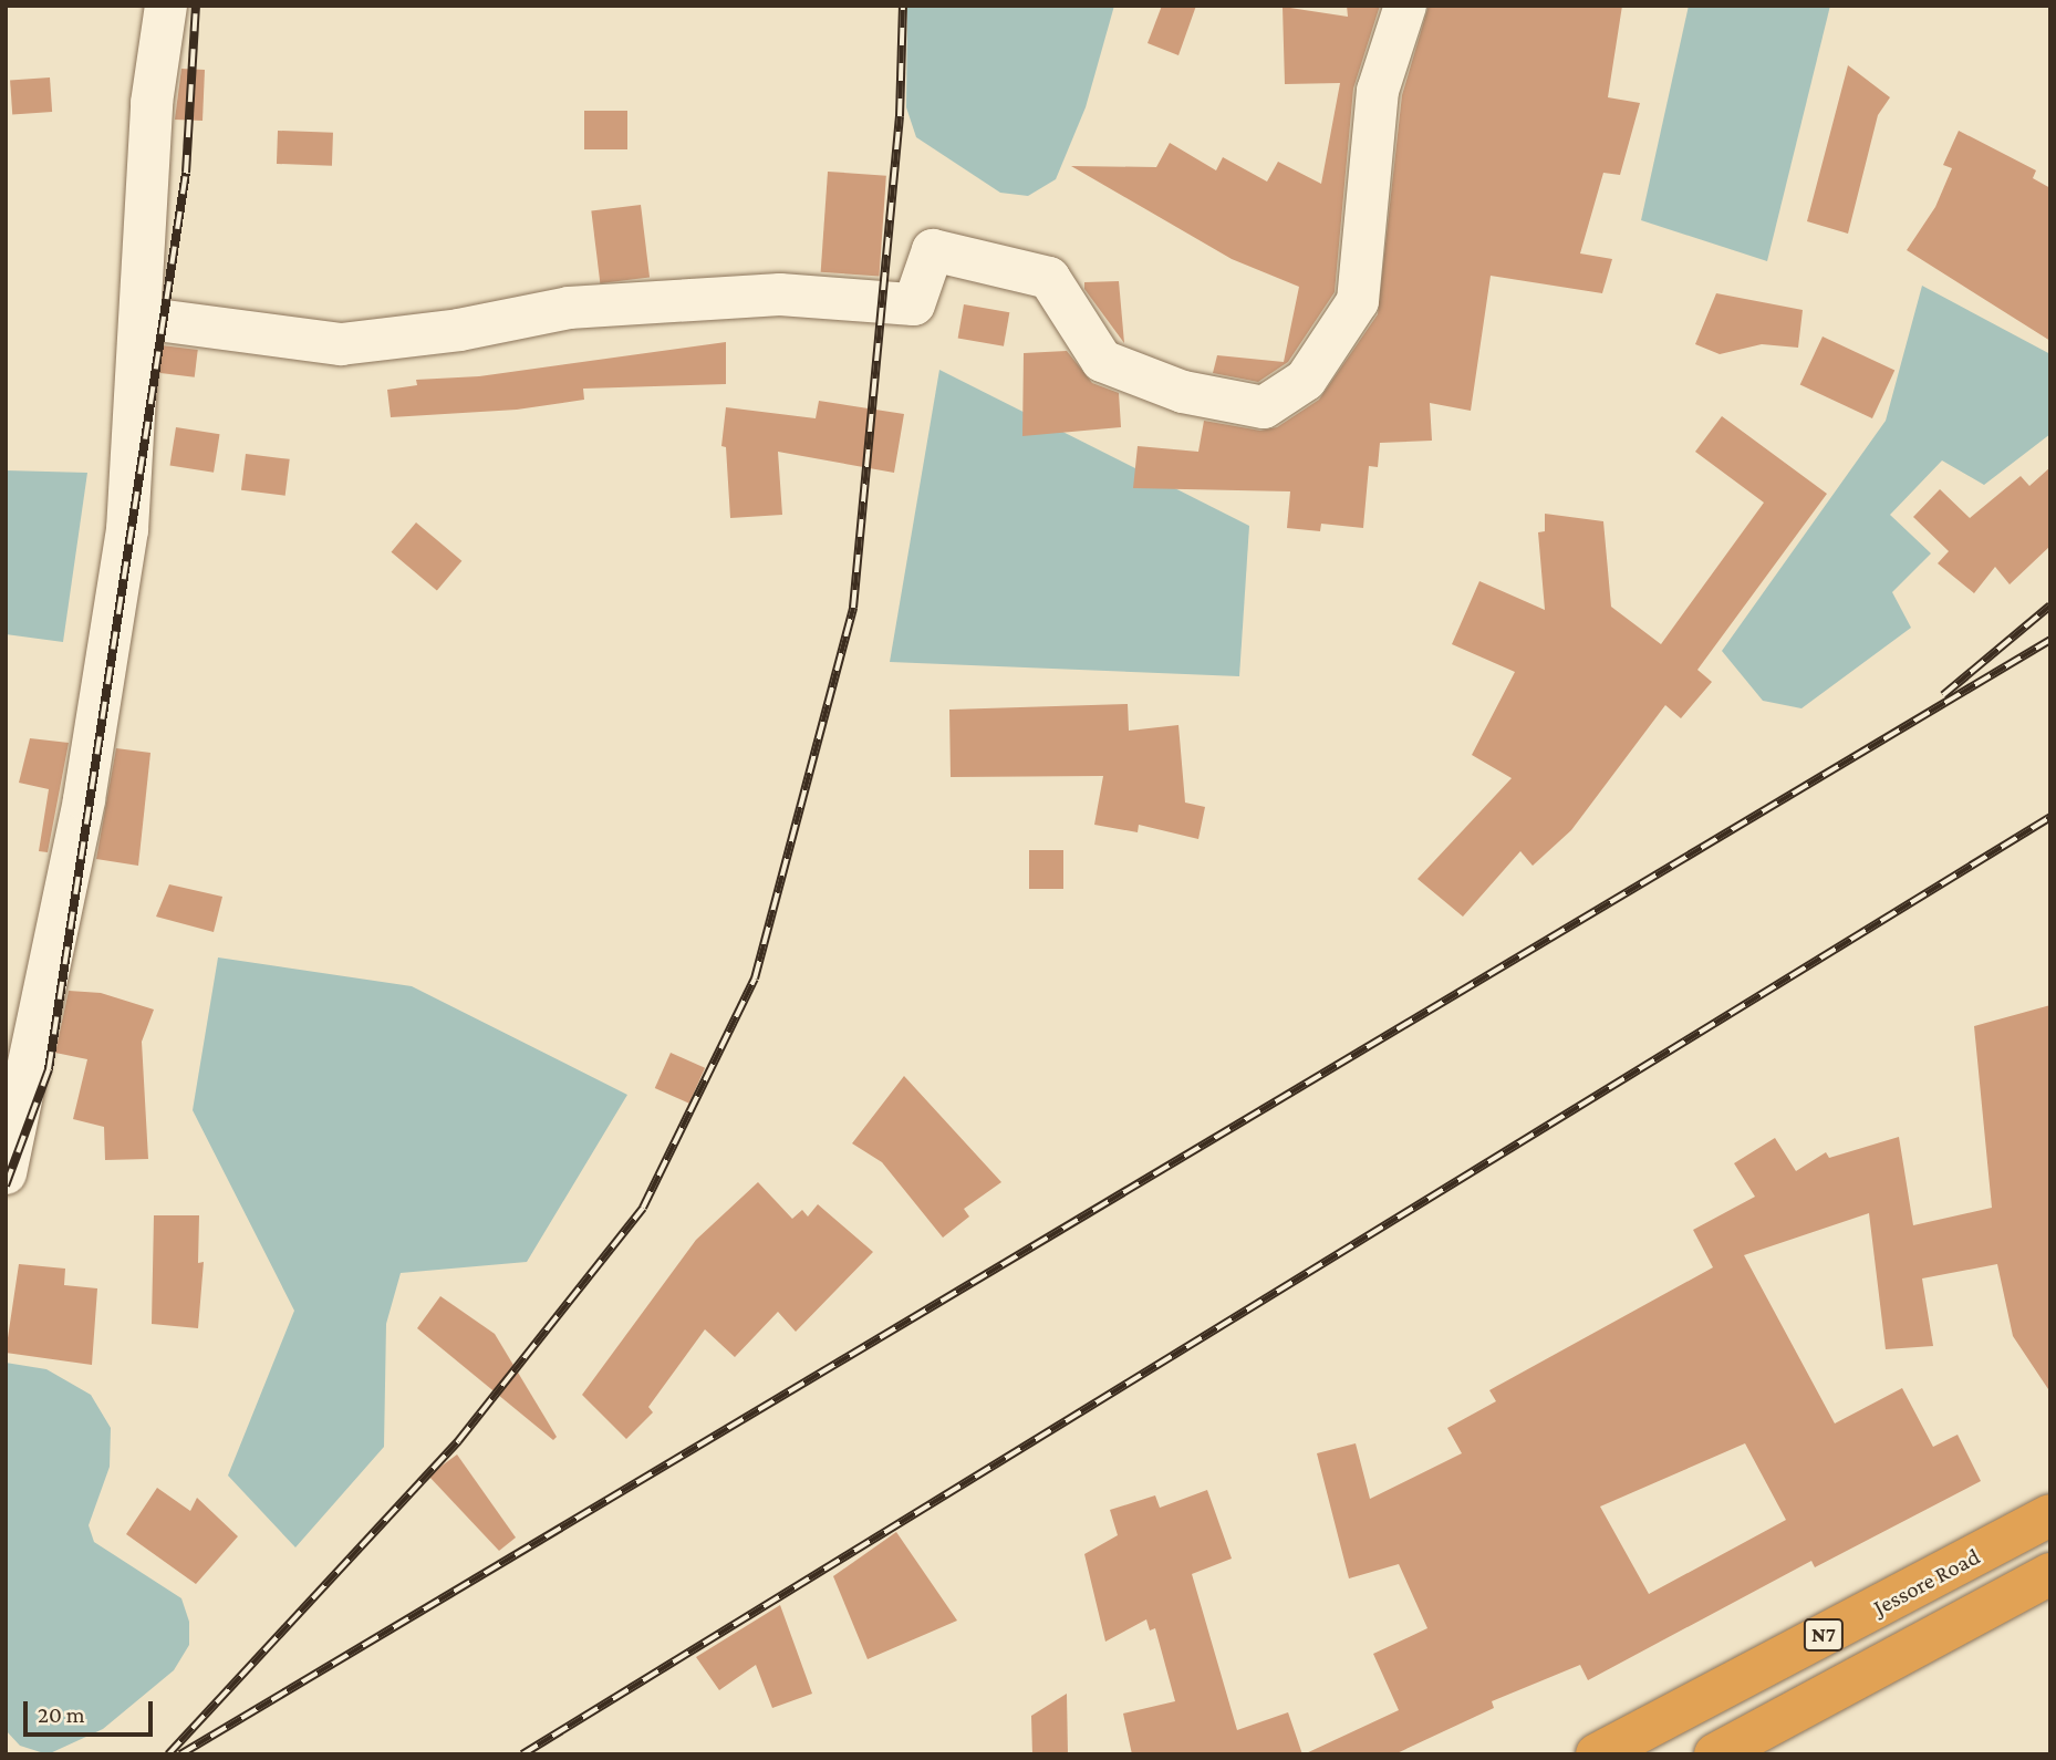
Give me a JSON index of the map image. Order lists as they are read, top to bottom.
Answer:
{
  "streets": {
    "highway": ["Jessore Road", "N7"]
  },
  "scale_bar": "20 m"
}
